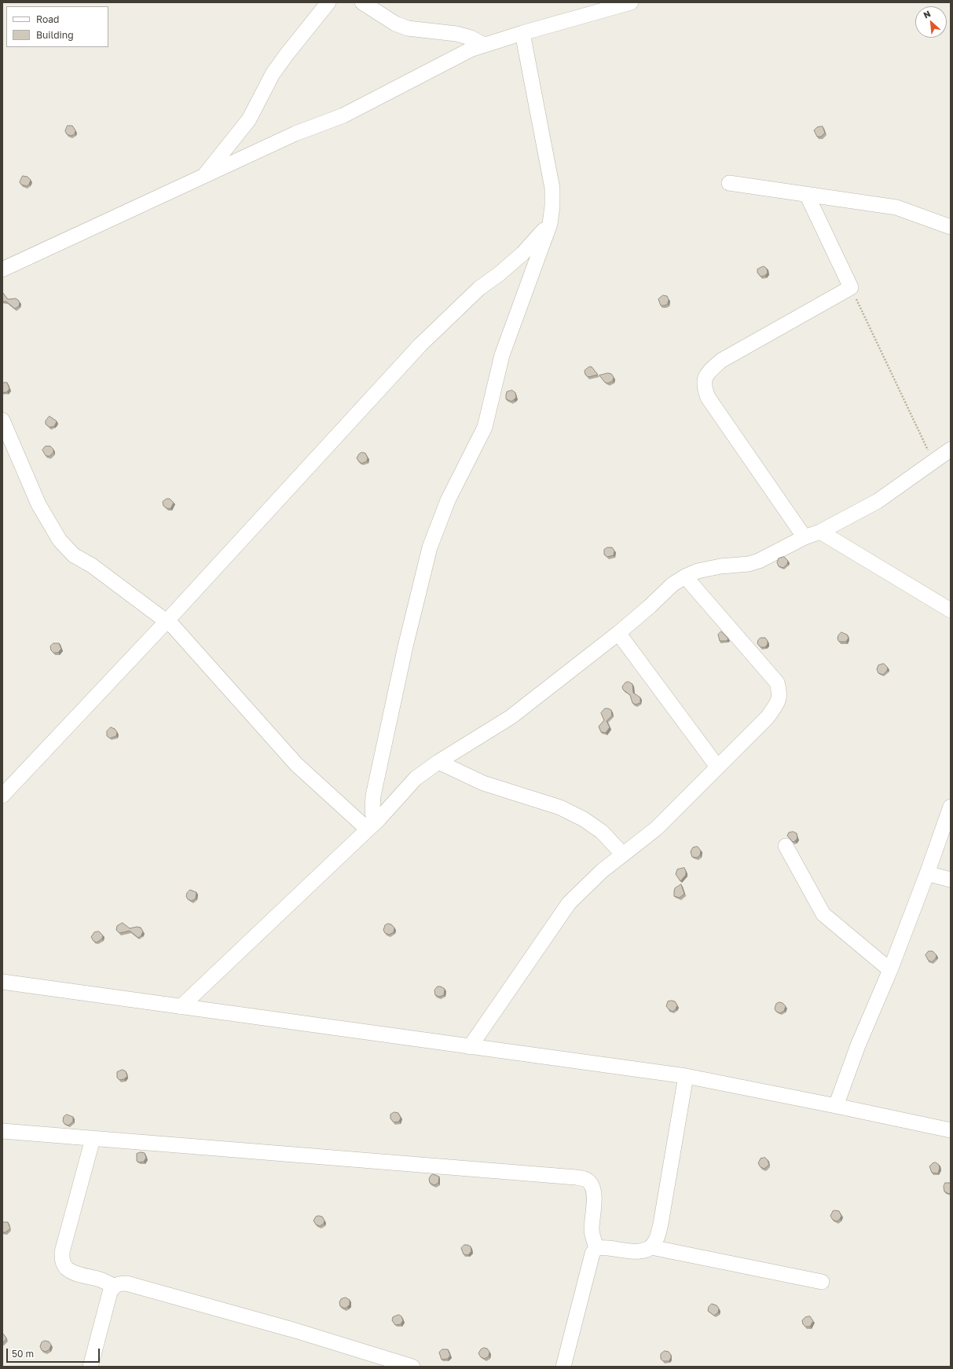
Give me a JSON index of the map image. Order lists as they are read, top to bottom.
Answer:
{
  "legend": ["Road", "Building"],
  "scale_bar": "50 m",
  "north": "top left"
}
